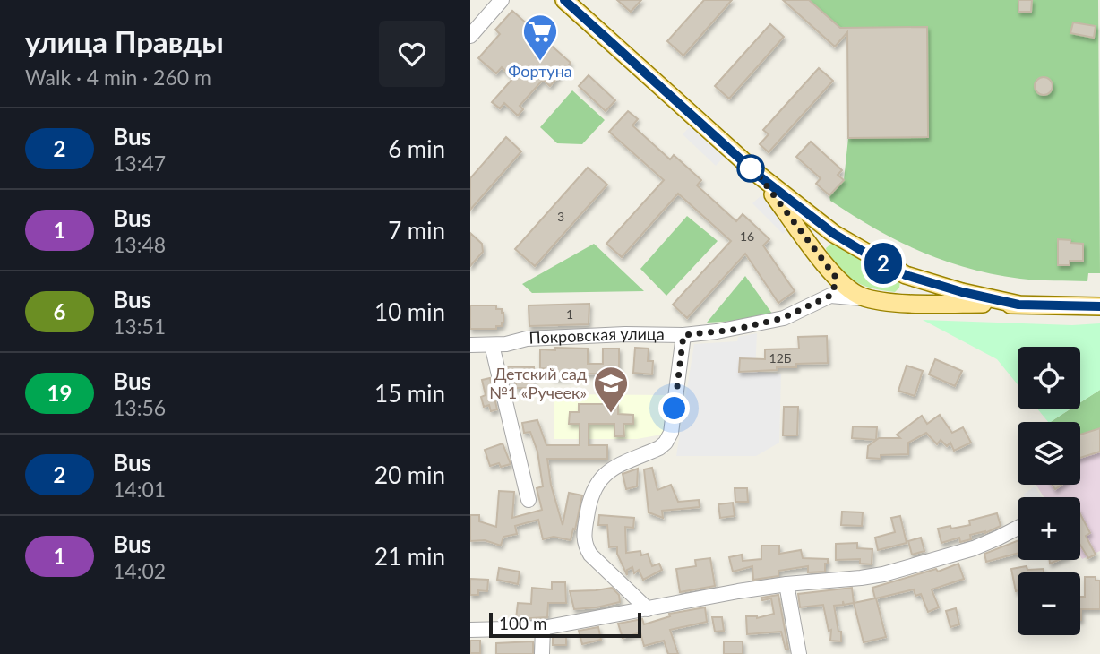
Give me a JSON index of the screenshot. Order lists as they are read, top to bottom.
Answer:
{
  "streets": {
    "street": ["Покровская улица"]
  },
  "places": {
    "supermarket": ["Фортуна"],
    "school or university": ["Детский сад №1 «Ручеек»"]
  },
  "lines": ["bus line 2"],
  "house_numbers": [
    "3",
    "16",
    "1",
    "12Б"
  ],
  "scale_bar": "100 m",
  "page": {
    "heading": ["улица Правды", "Walk · 4 min · 260 m"],
    "on_map": "2",
    "list": [
      {
        "mark": "2",
        "name": "Bus",
        "note": "13:47",
        "value": "6 min"
      },
      {
        "mark": "1",
        "name": "Bus",
        "note": "13:48",
        "value": "7 min"
      },
      {
        "mark": "6",
        "name": "Bus",
        "note": "13:51",
        "value": "10 min"
      },
      {
        "mark": "19",
        "name": "Bus",
        "note": "13:56",
        "value": "15 min"
      },
      {
        "mark": "2",
        "name": "Bus",
        "note": "14:01",
        "value": "20 min"
      },
      {
        "mark": "1",
        "name": "Bus",
        "note": "14:02",
        "value": "21 min"
      }
    ],
    "map_buttons": ["+", "−"],
    "scale": "100 m"
  }
}
